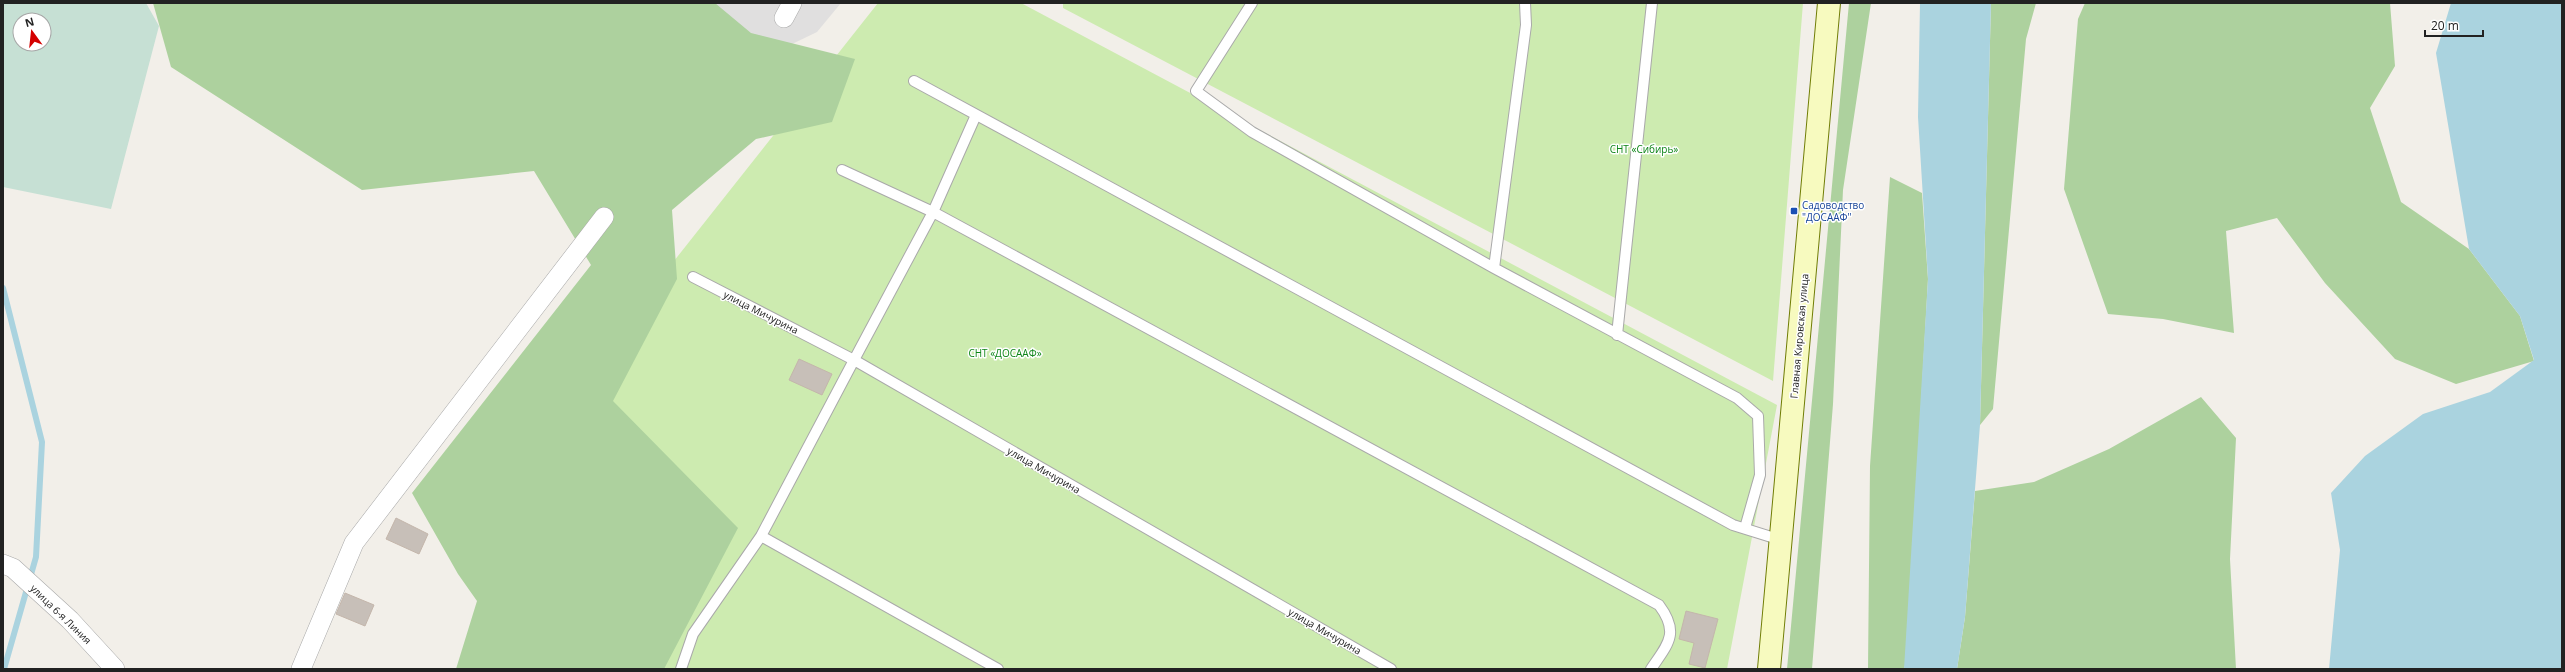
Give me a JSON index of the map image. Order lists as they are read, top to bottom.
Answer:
{
  "streets": {
    "main road": ["Главная Кировская улица"],
    "street": ["улица 6-я Линия"],
    "lane": ["улица Мичурина"]
  },
  "parks": ["СНТ «Сибирь»", "СНТ «ДОСААФ»"],
  "places": {
    "transit": ["Садоводство \"ДОСААФ\""]
  },
  "scale_bar": "20 m",
  "north": "top"
}
